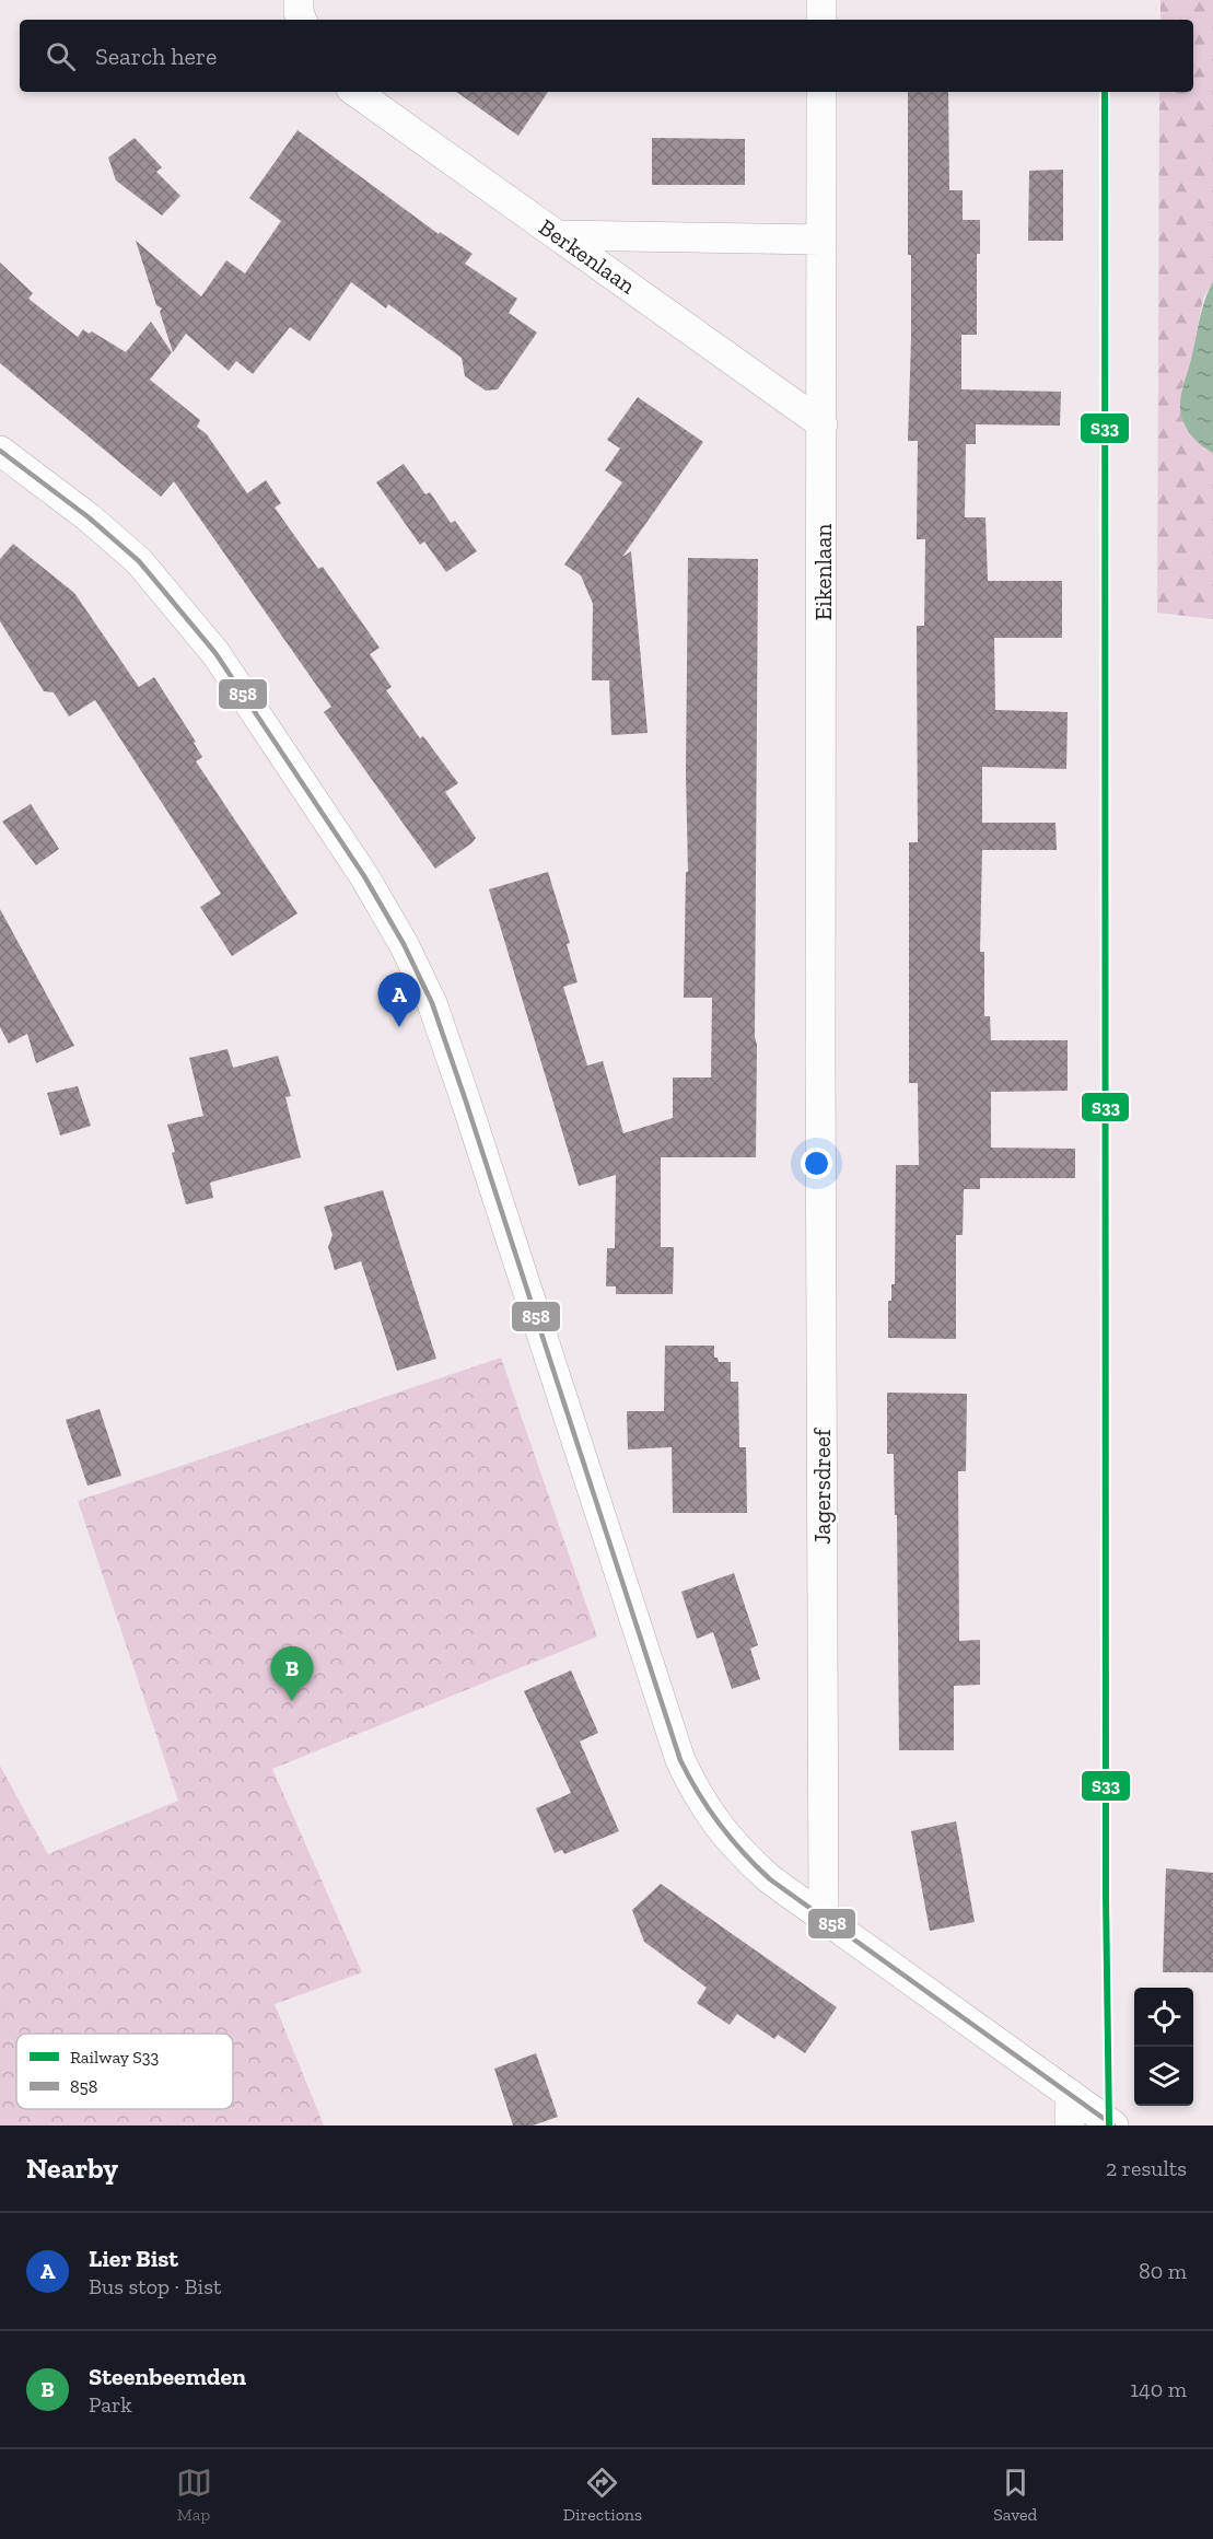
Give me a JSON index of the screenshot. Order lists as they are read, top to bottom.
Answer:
{
  "streets": {
    "street": ["Berkenlaan", "Eikenlaan", "Jagersdreef"]
  },
  "crossings": [
    ["Berkenlaan", "Eikenlaan"],
    ["Eikenlaan", "Jagersdreef"]
  ],
  "lines": ["rail line S33", "transit line 858"],
  "legend": ["Railway S33", "858"],
  "page": {
    "search": "Search here",
    "pins": ["A", "B"],
    "heading": ["Nearby", "2 results"],
    "list": [
      {
        "mark": "A",
        "name": "Lier Bist",
        "note": "Bus stop · Bist",
        "value": "80 m"
      },
      {
        "mark": "B",
        "name": "Steenbeemden",
        "note": "Park",
        "value": "140 m"
      }
    ],
    "nav": ["Map", "Directions", "Saved"]
  }
}
